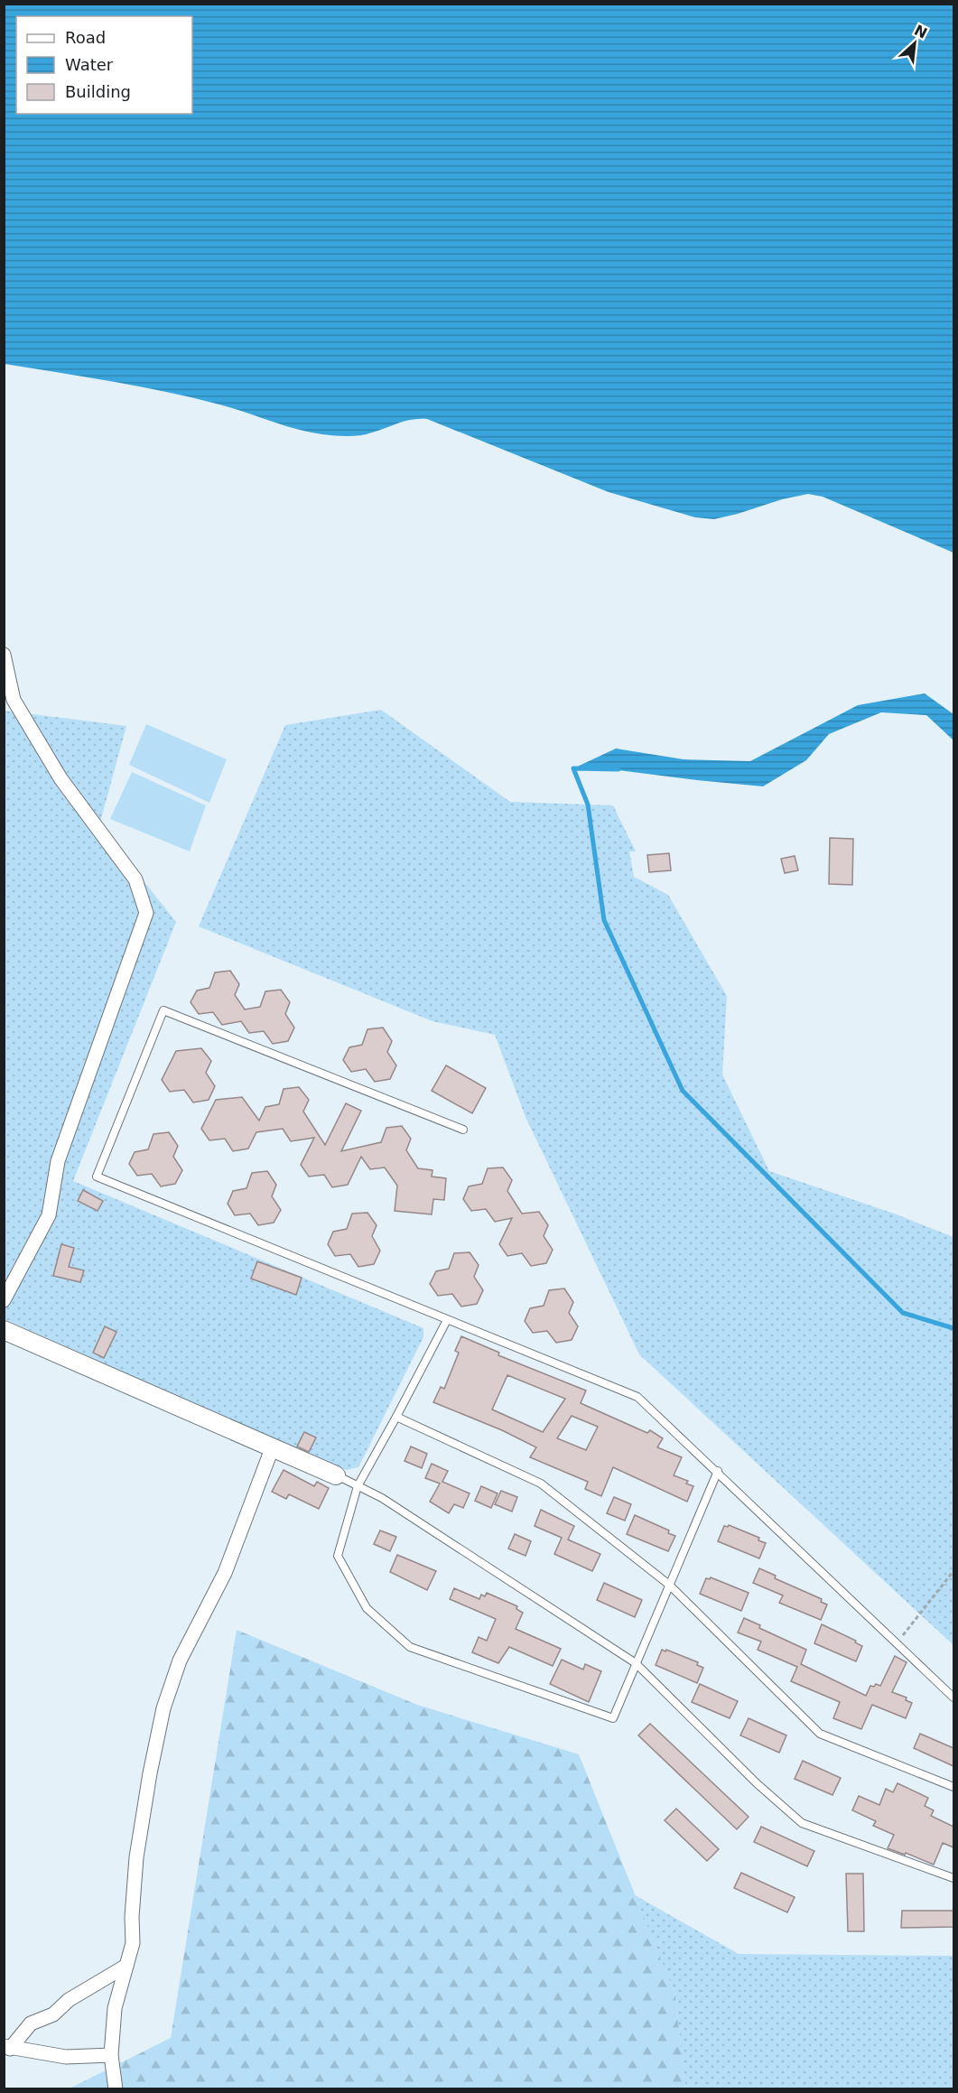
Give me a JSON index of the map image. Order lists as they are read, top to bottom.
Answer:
{
  "legend": ["Road", "Water", "Building"],
  "north": "top right"
}
